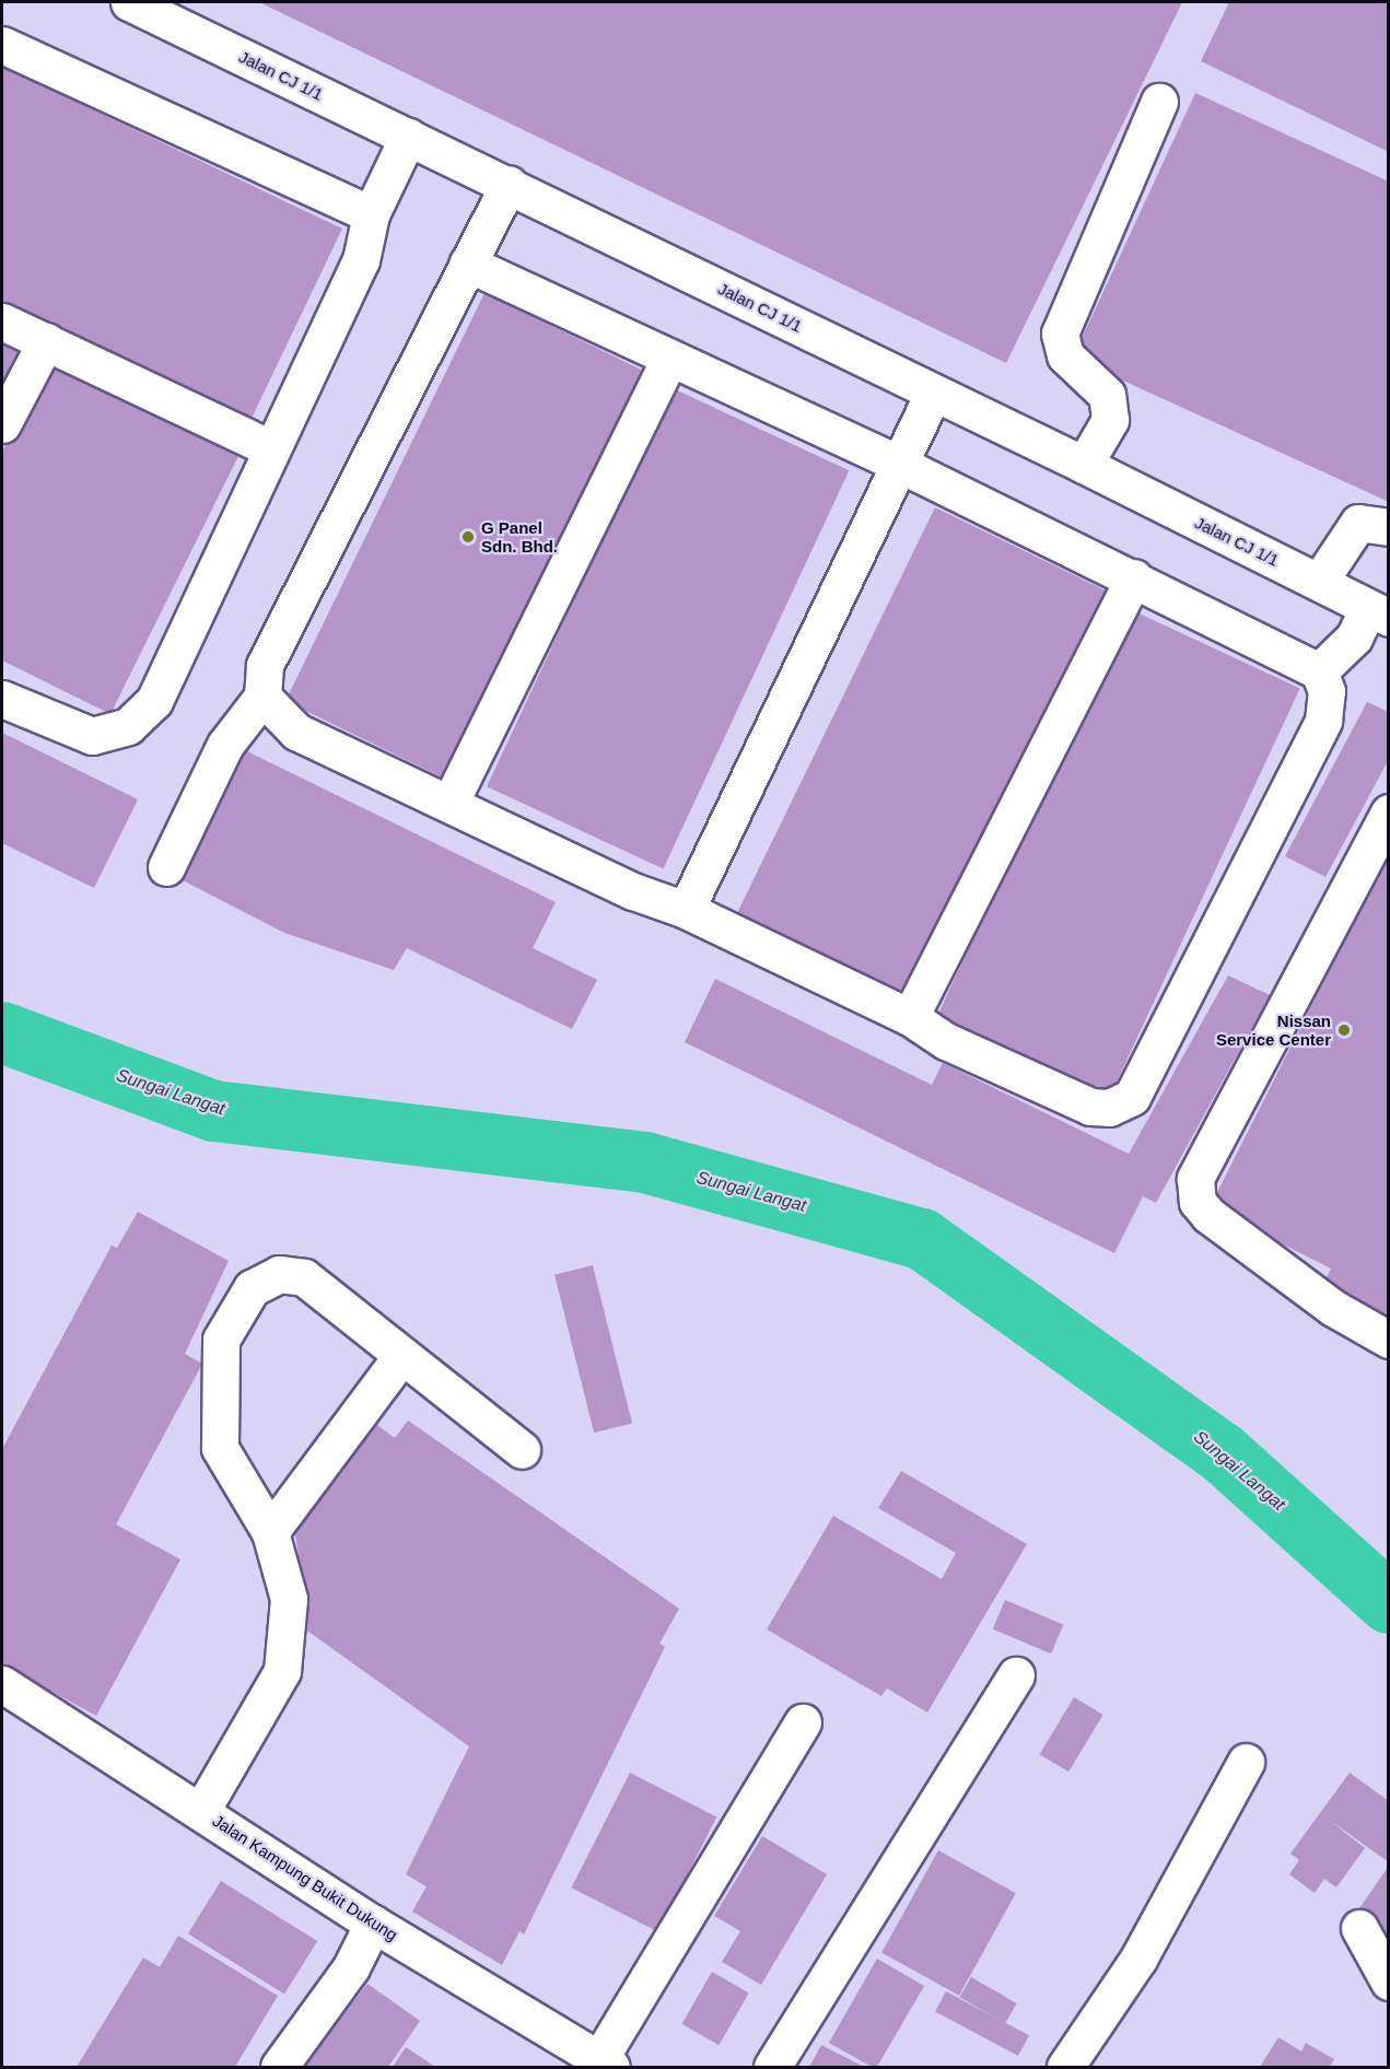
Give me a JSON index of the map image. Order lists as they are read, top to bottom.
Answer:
{
  "streets": {
    "street": ["Jalan CJ 1/1", "Jalan Kampung Bukit Dukung"]
  },
  "water": ["Sungai Langat"],
  "places": ["G Panel Sdn. Bhd.", "Nissan Service Center"]
}
